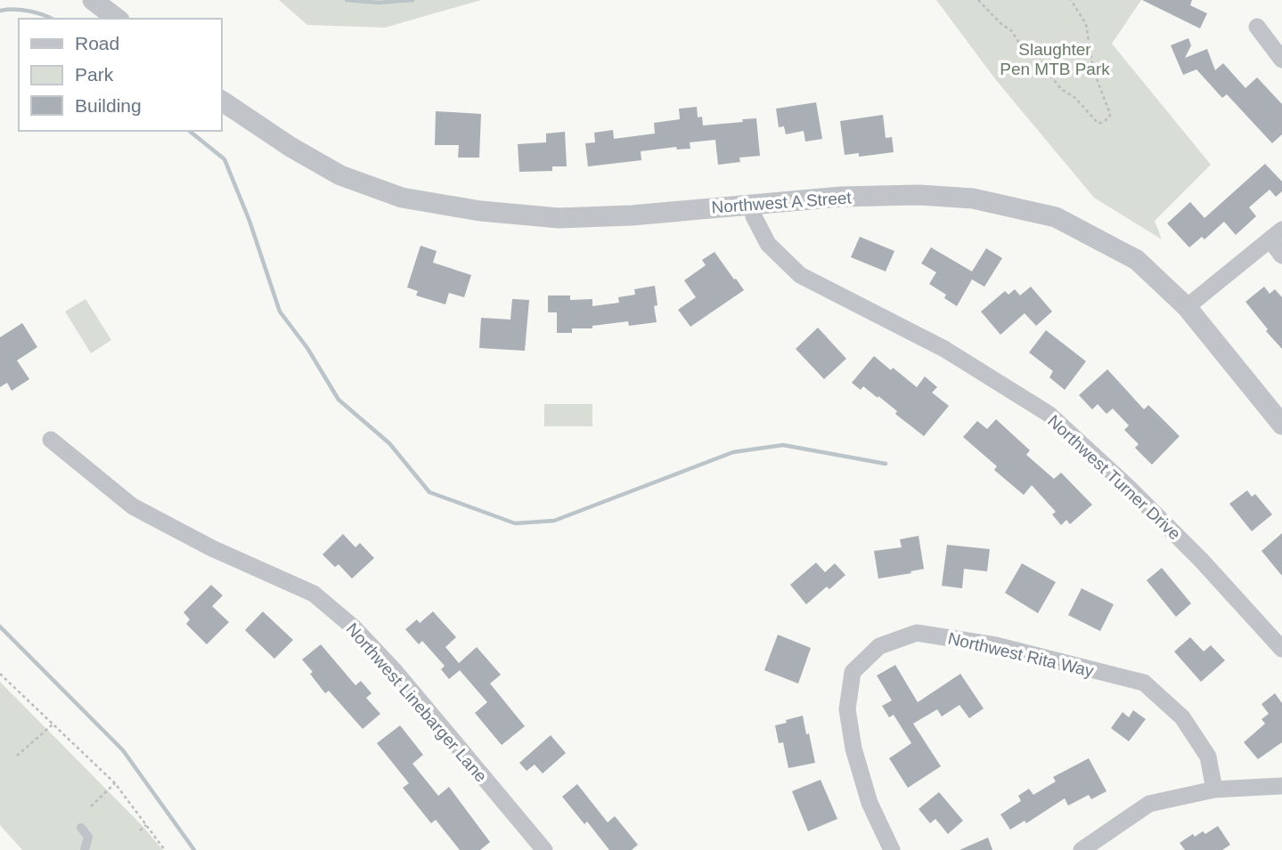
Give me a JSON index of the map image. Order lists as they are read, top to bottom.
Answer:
{
  "streets": {
    "street": [
      "Northwest A Street",
      "Northwest Turner Drive",
      "Northwest Rita Way",
      "Northwest Linebarger Lane"
    ]
  },
  "crossings": [
    ["Northwest A Street", "Northwest Turner Drive"]
  ],
  "parks": ["Slaughter Pen MTB Park"],
  "legend": ["Road", "Park", "Building"]
}
